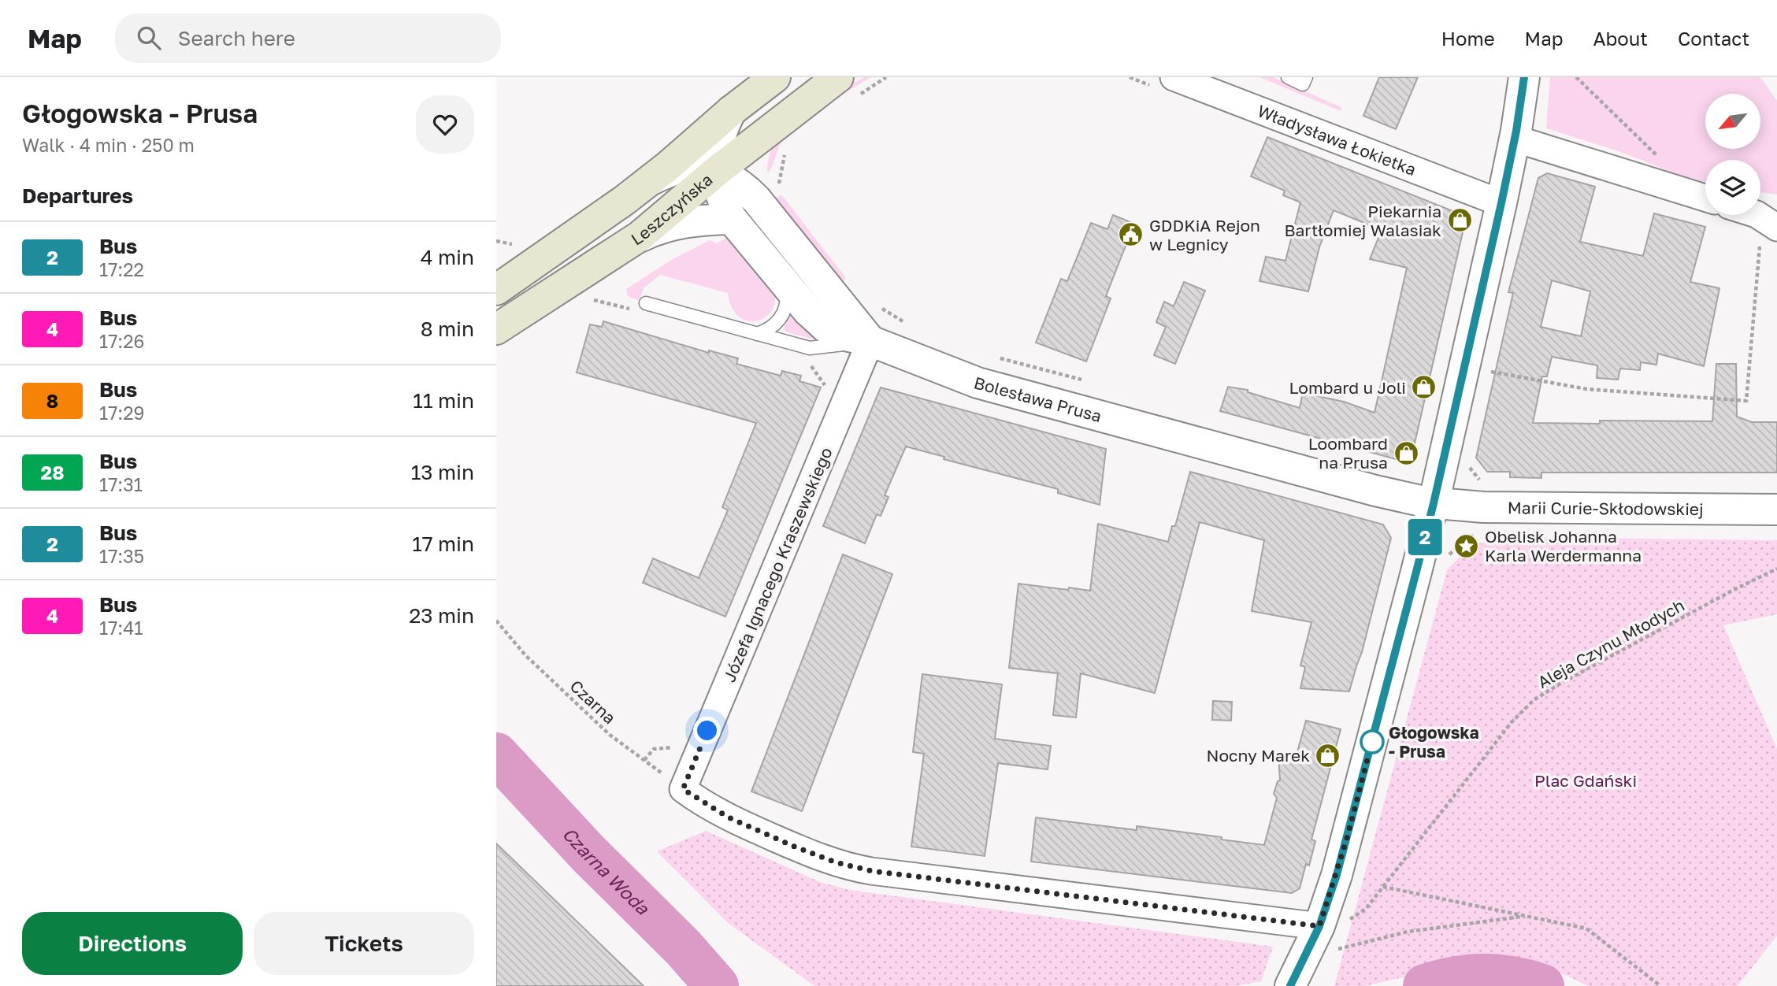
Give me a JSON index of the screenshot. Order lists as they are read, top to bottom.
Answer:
{
  "streets": {
    "main road": ["Leszczyńska"],
    "street": [
      "Władysława Łokietka",
      "Bolesława Prusa",
      "Marii Curie-Skłodowskiej",
      "Józefa Ignacego Kraszewskiego"
    ],
    "path": ["Aleja Czynu Młodych", "Czarna"]
  },
  "crossings": [
    ["Bolesława Prusa", "Marii Curie-Skłodowskiej"],
    ["Bolesława Prusa", "Józefa Ignacego Kraszewskiego"],
    ["Józefa Ignacego Kraszewskiego", "Czarna"]
  ],
  "water": ["Czarna Woda"],
  "parks": ["Plac Gdański"],
  "places": {
    "shop": [
      "Piekarnia Bartłomiej Walasiak",
      "Lombard u Joli",
      "Loombard na Prusa",
      "Nocny Marek"
    ],
    "public building": ["GDDKiA Rejon w Legnicy"],
    "place": ["Obelisk Johanna Karla Werdermanna"],
    "other": ["Głogowska - Prusa"]
  },
  "lines": ["bus line 2"],
  "north": "bottom left",
  "page": {
    "header": "Map",
    "search": "Search here",
    "nav": [
      "Home",
      "Map",
      "About",
      "Contact"
    ],
    "heading": [
      ["Głogowska - Prusa", "Walk · 4 min · 250 m"],
      "Departures"
    ],
    "on_map": "2",
    "list": [
      {
        "mark": "2",
        "name": "Bus",
        "note": "17:22",
        "value": "4 min"
      },
      {
        "mark": "4",
        "name": "Bus",
        "note": "17:26",
        "value": "8 min"
      },
      {
        "mark": "8",
        "name": "Bus",
        "note": "17:29",
        "value": "11 min"
      },
      {
        "mark": "28",
        "name": "Bus",
        "note": "17:31",
        "value": "13 min"
      },
      {
        "mark": "2",
        "name": "Bus",
        "note": "17:35",
        "value": "17 min"
      },
      {
        "mark": "4",
        "name": "Bus",
        "note": "17:41",
        "value": "23 min"
      }
    ],
    "buttons": ["Directions", "Tickets"]
  }
}
